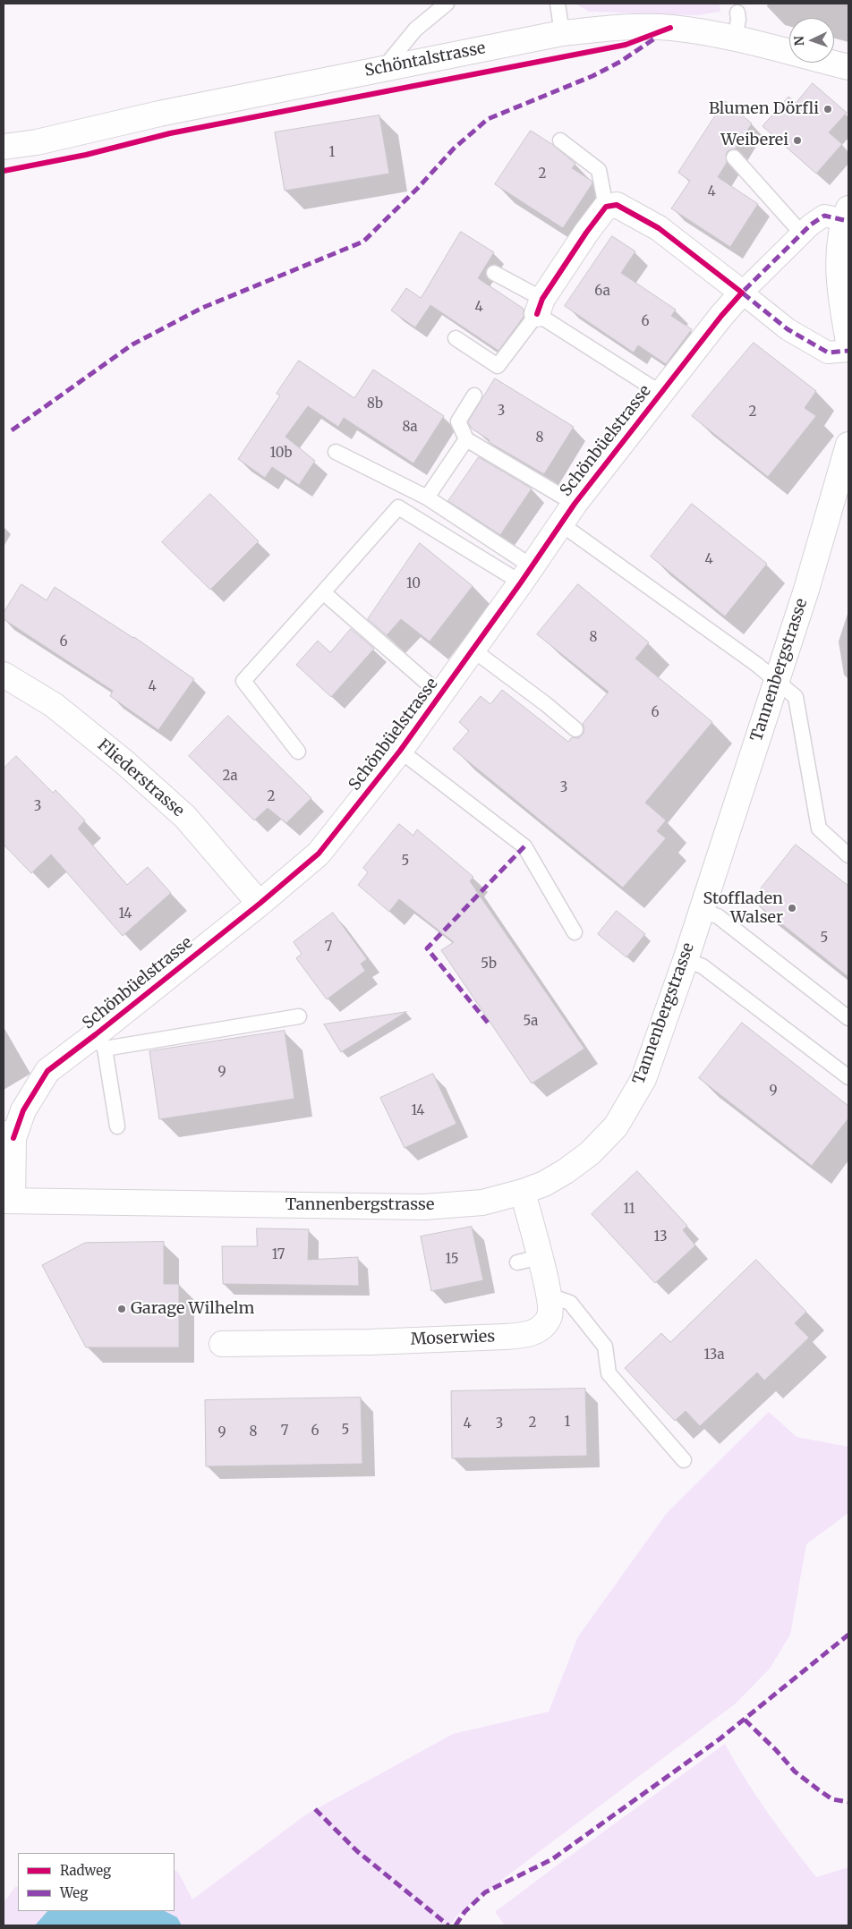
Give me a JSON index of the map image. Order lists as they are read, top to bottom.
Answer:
{
  "streets": {
    "street": [
      "Schöntalstrasse",
      "Schönbüelstrasse",
      "Tannenbergstrasse",
      "Fliederstrasse",
      "Moserwies"
    ]
  },
  "crossings": [
    ["Schönbüelstrasse", "Tannenbergstrasse"],
    ["Schönbüelstrasse", "Fliederstrasse"],
    ["Tannenbergstrasse", "Moserwies"]
  ],
  "places": [
    "Blumen Dörfli",
    "Weiberei",
    "Stoffladen Walser",
    "Garage Wilhelm"
  ],
  "house_numbers": [
    "1",
    "2",
    "4",
    "6a",
    "4",
    "6",
    "8b",
    "3",
    "2",
    "8a",
    "8",
    "10b",
    "4",
    "10",
    "8",
    "6",
    "4",
    "6",
    "2a",
    "3",
    "2",
    "3",
    "5",
    "14",
    "5",
    "7",
    "5b",
    "5a",
    "9",
    "9",
    "14",
    "11",
    "13",
    "17",
    "15",
    "13a",
    "1",
    "2",
    "4",
    "3",
    "5",
    "7",
    "6",
    "8",
    "9"
  ],
  "legend": ["Radweg", "Weg"],
  "north": "left"
}
